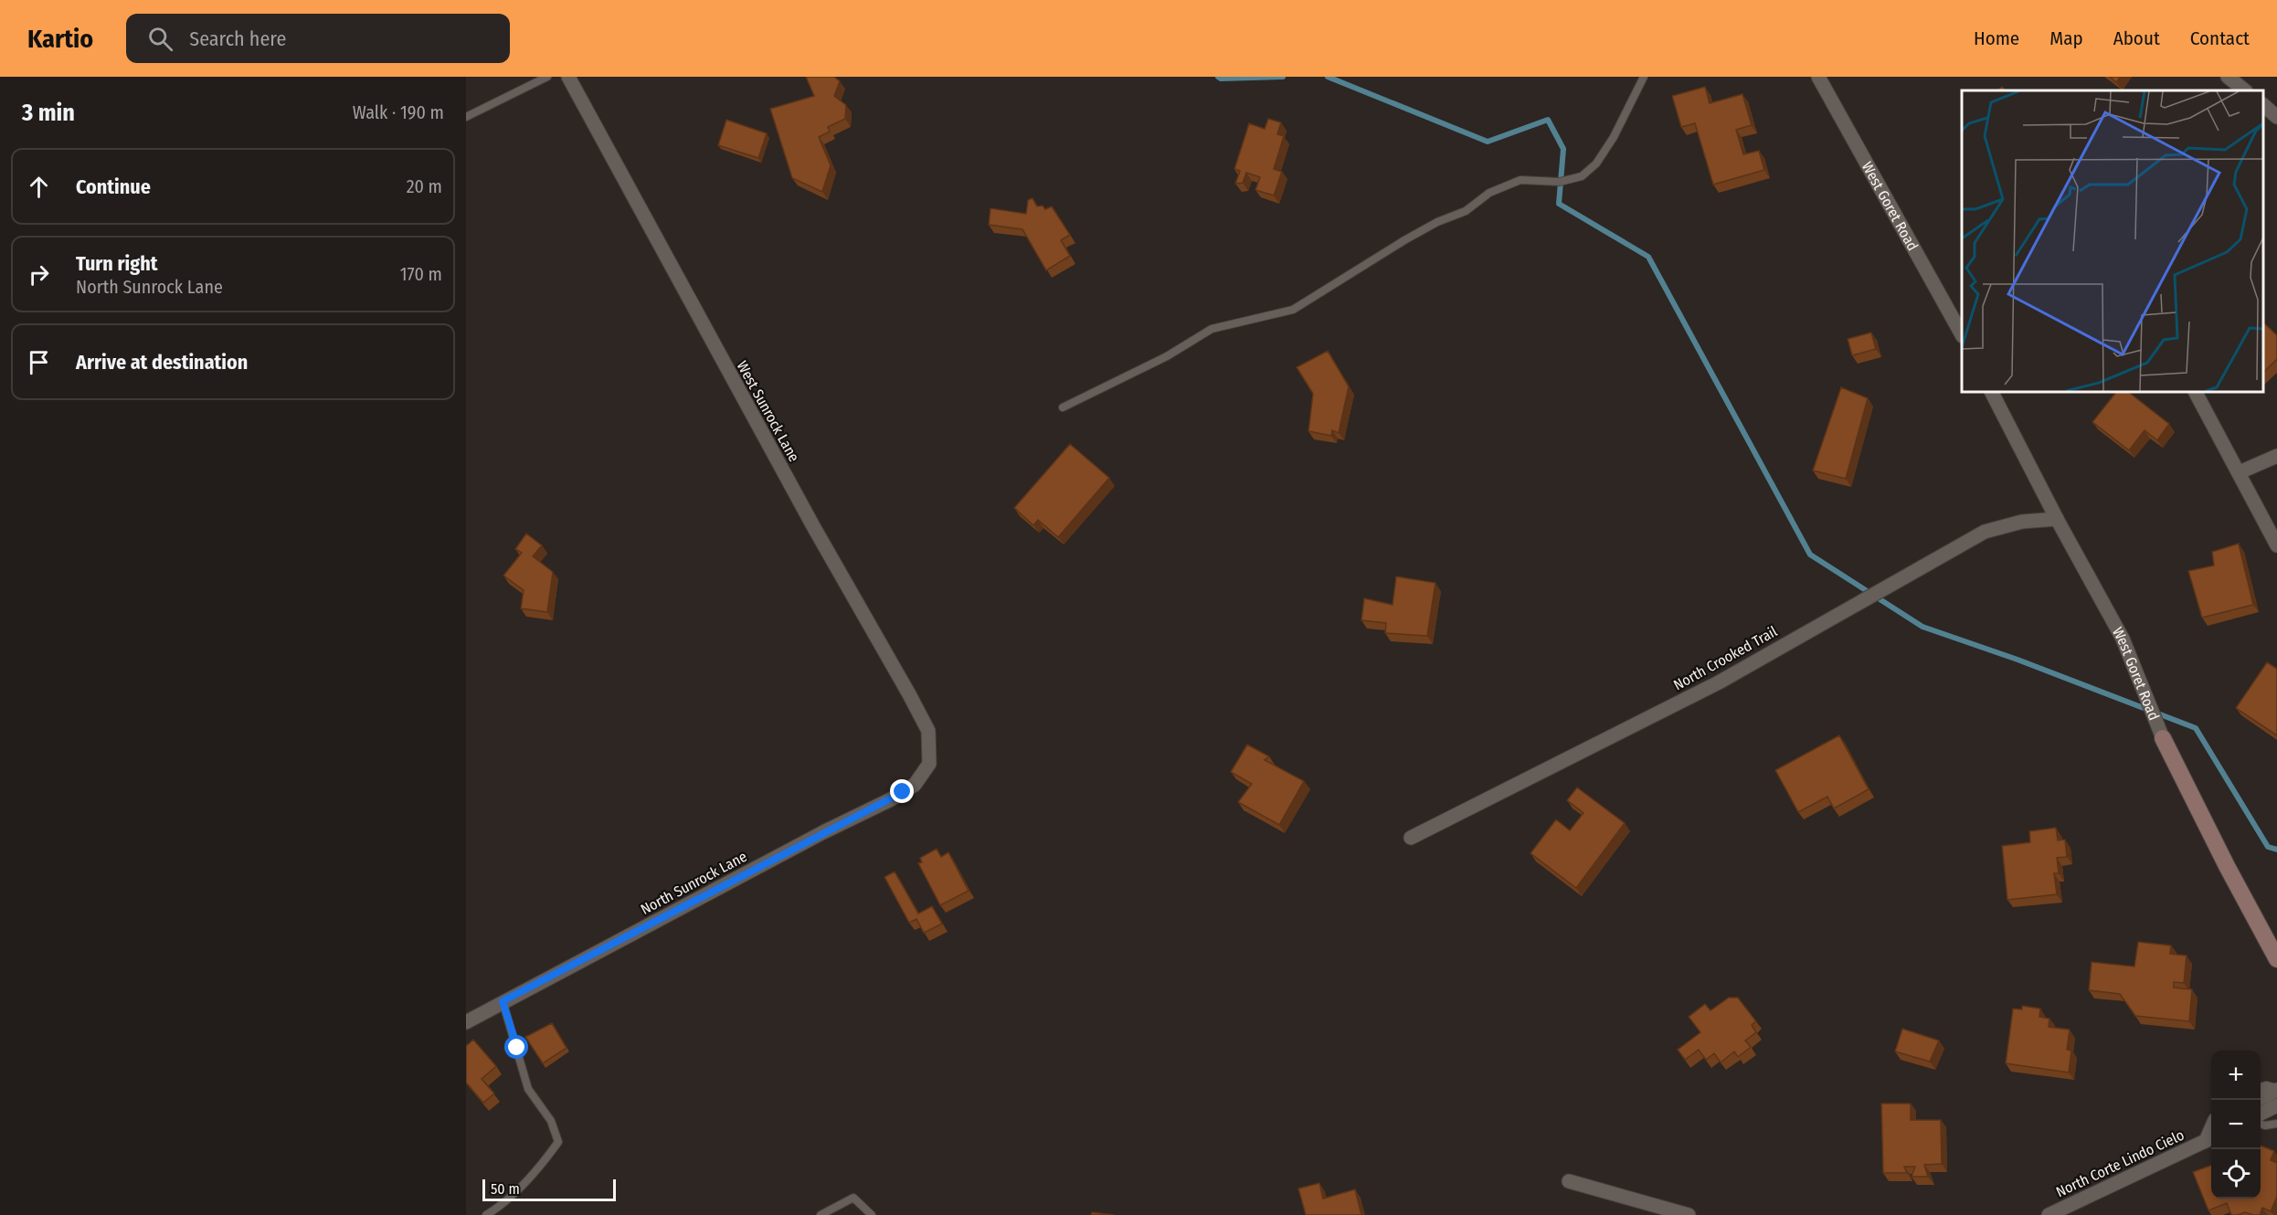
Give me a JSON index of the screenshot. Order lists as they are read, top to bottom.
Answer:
{
  "streets": {
    "street": [
      "West Goret Road",
      "West Sunrock Lane",
      "North Crooked Trail",
      "North Sunrock Lane",
      "North Corte Lindo Cielo"
    ]
  },
  "crossings": [
    ["West Goret Road", "North Crooked Trail"],
    ["West Sunrock Lane", "North Sunrock Lane"]
  ],
  "scale_bar": "50 m",
  "page": {
    "header": "Kartio",
    "search": "Search here",
    "nav": [
      "Home",
      "Map",
      "About",
      "Contact"
    ],
    "heading": ["3 min", "Walk · 190 m"],
    "list": [
      ["Continue", "20 m"],
      ["Turn right", "North Sunrock Lane", "170 m"],
      "Arrive at destination"
    ],
    "map_buttons": ["+", "−"],
    "scale": "50 m"
  }
}
